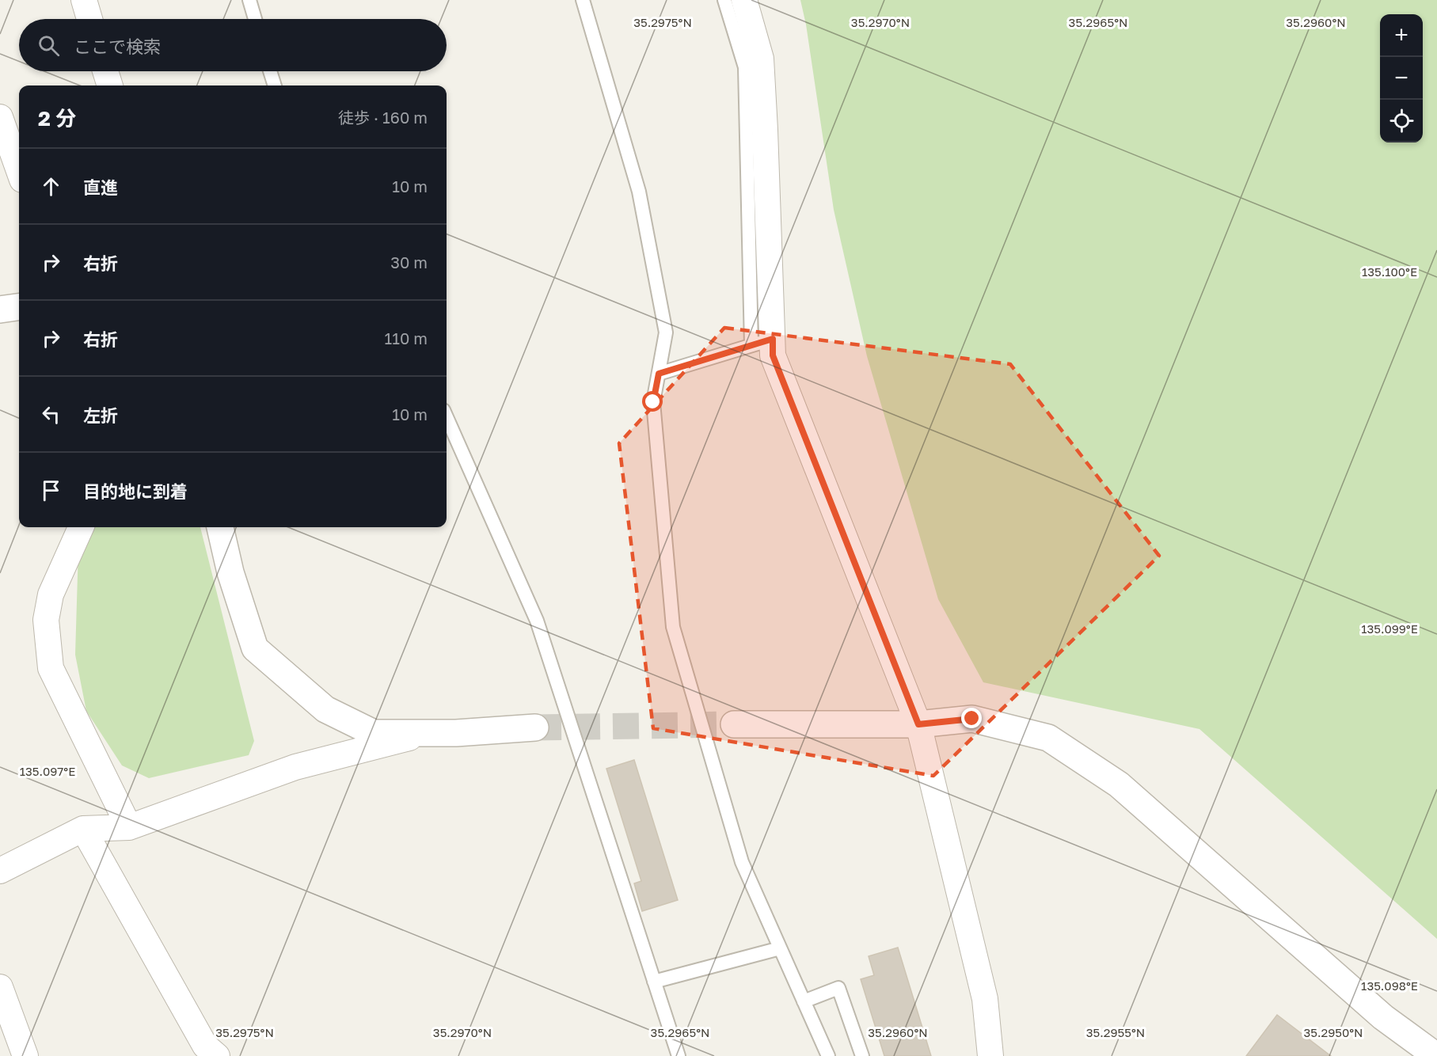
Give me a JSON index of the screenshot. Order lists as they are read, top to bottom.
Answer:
{
  "page": {
    "map_buttons": ["+", "−"],
    "search": "ここで検索",
    "heading": ["2 分", "徒歩 · 160 m"],
    "list": [
      ["直進", "10 m"],
      ["右折", "30 m"],
      ["右折", "110 m"],
      ["左折", "10 m"],
      "目的地に到着"
    ]
  },
  "coordinates": [
    "35.2975°N",
    "35.2970°N",
    "35.2965°N",
    "35.2960°N",
    "135.100°E",
    "135.099°E",
    "135.097°E",
    "135.098°E",
    "35.2955°N",
    "35.2950°N"
  ]
}
